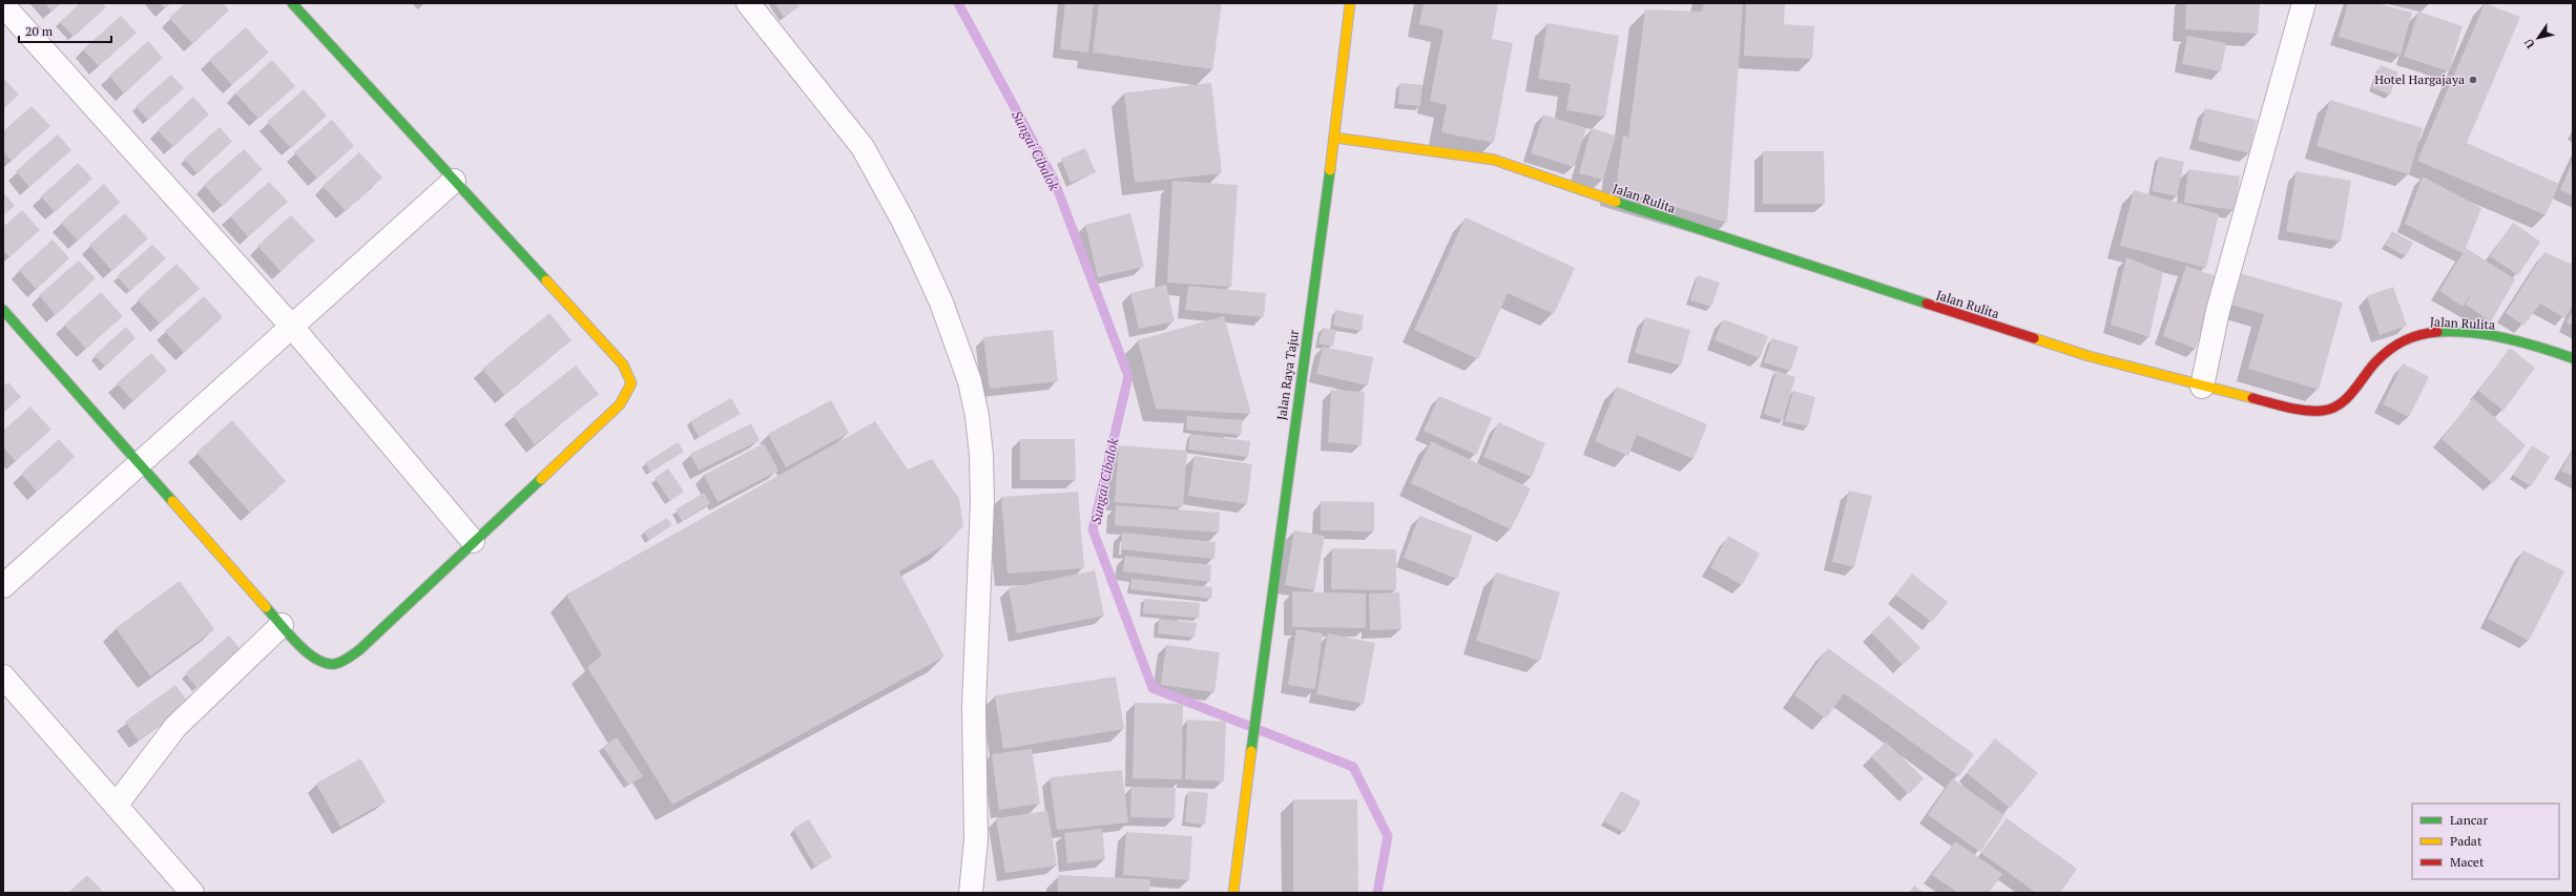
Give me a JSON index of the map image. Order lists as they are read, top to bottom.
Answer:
{
  "streets": {
    "main road": ["Jalan Rulita", "Jalan Raya Tajur"]
  },
  "crossings": [
    ["Jalan Rulita", "Jalan Raya Tajur"]
  ],
  "water": ["Sungai Cibalok"],
  "places": ["Hotel Hargajaya"],
  "legend": ["Lancar", "Padat", "Macet"],
  "scale_bar": "20 m",
  "north": "bottom left"
}
